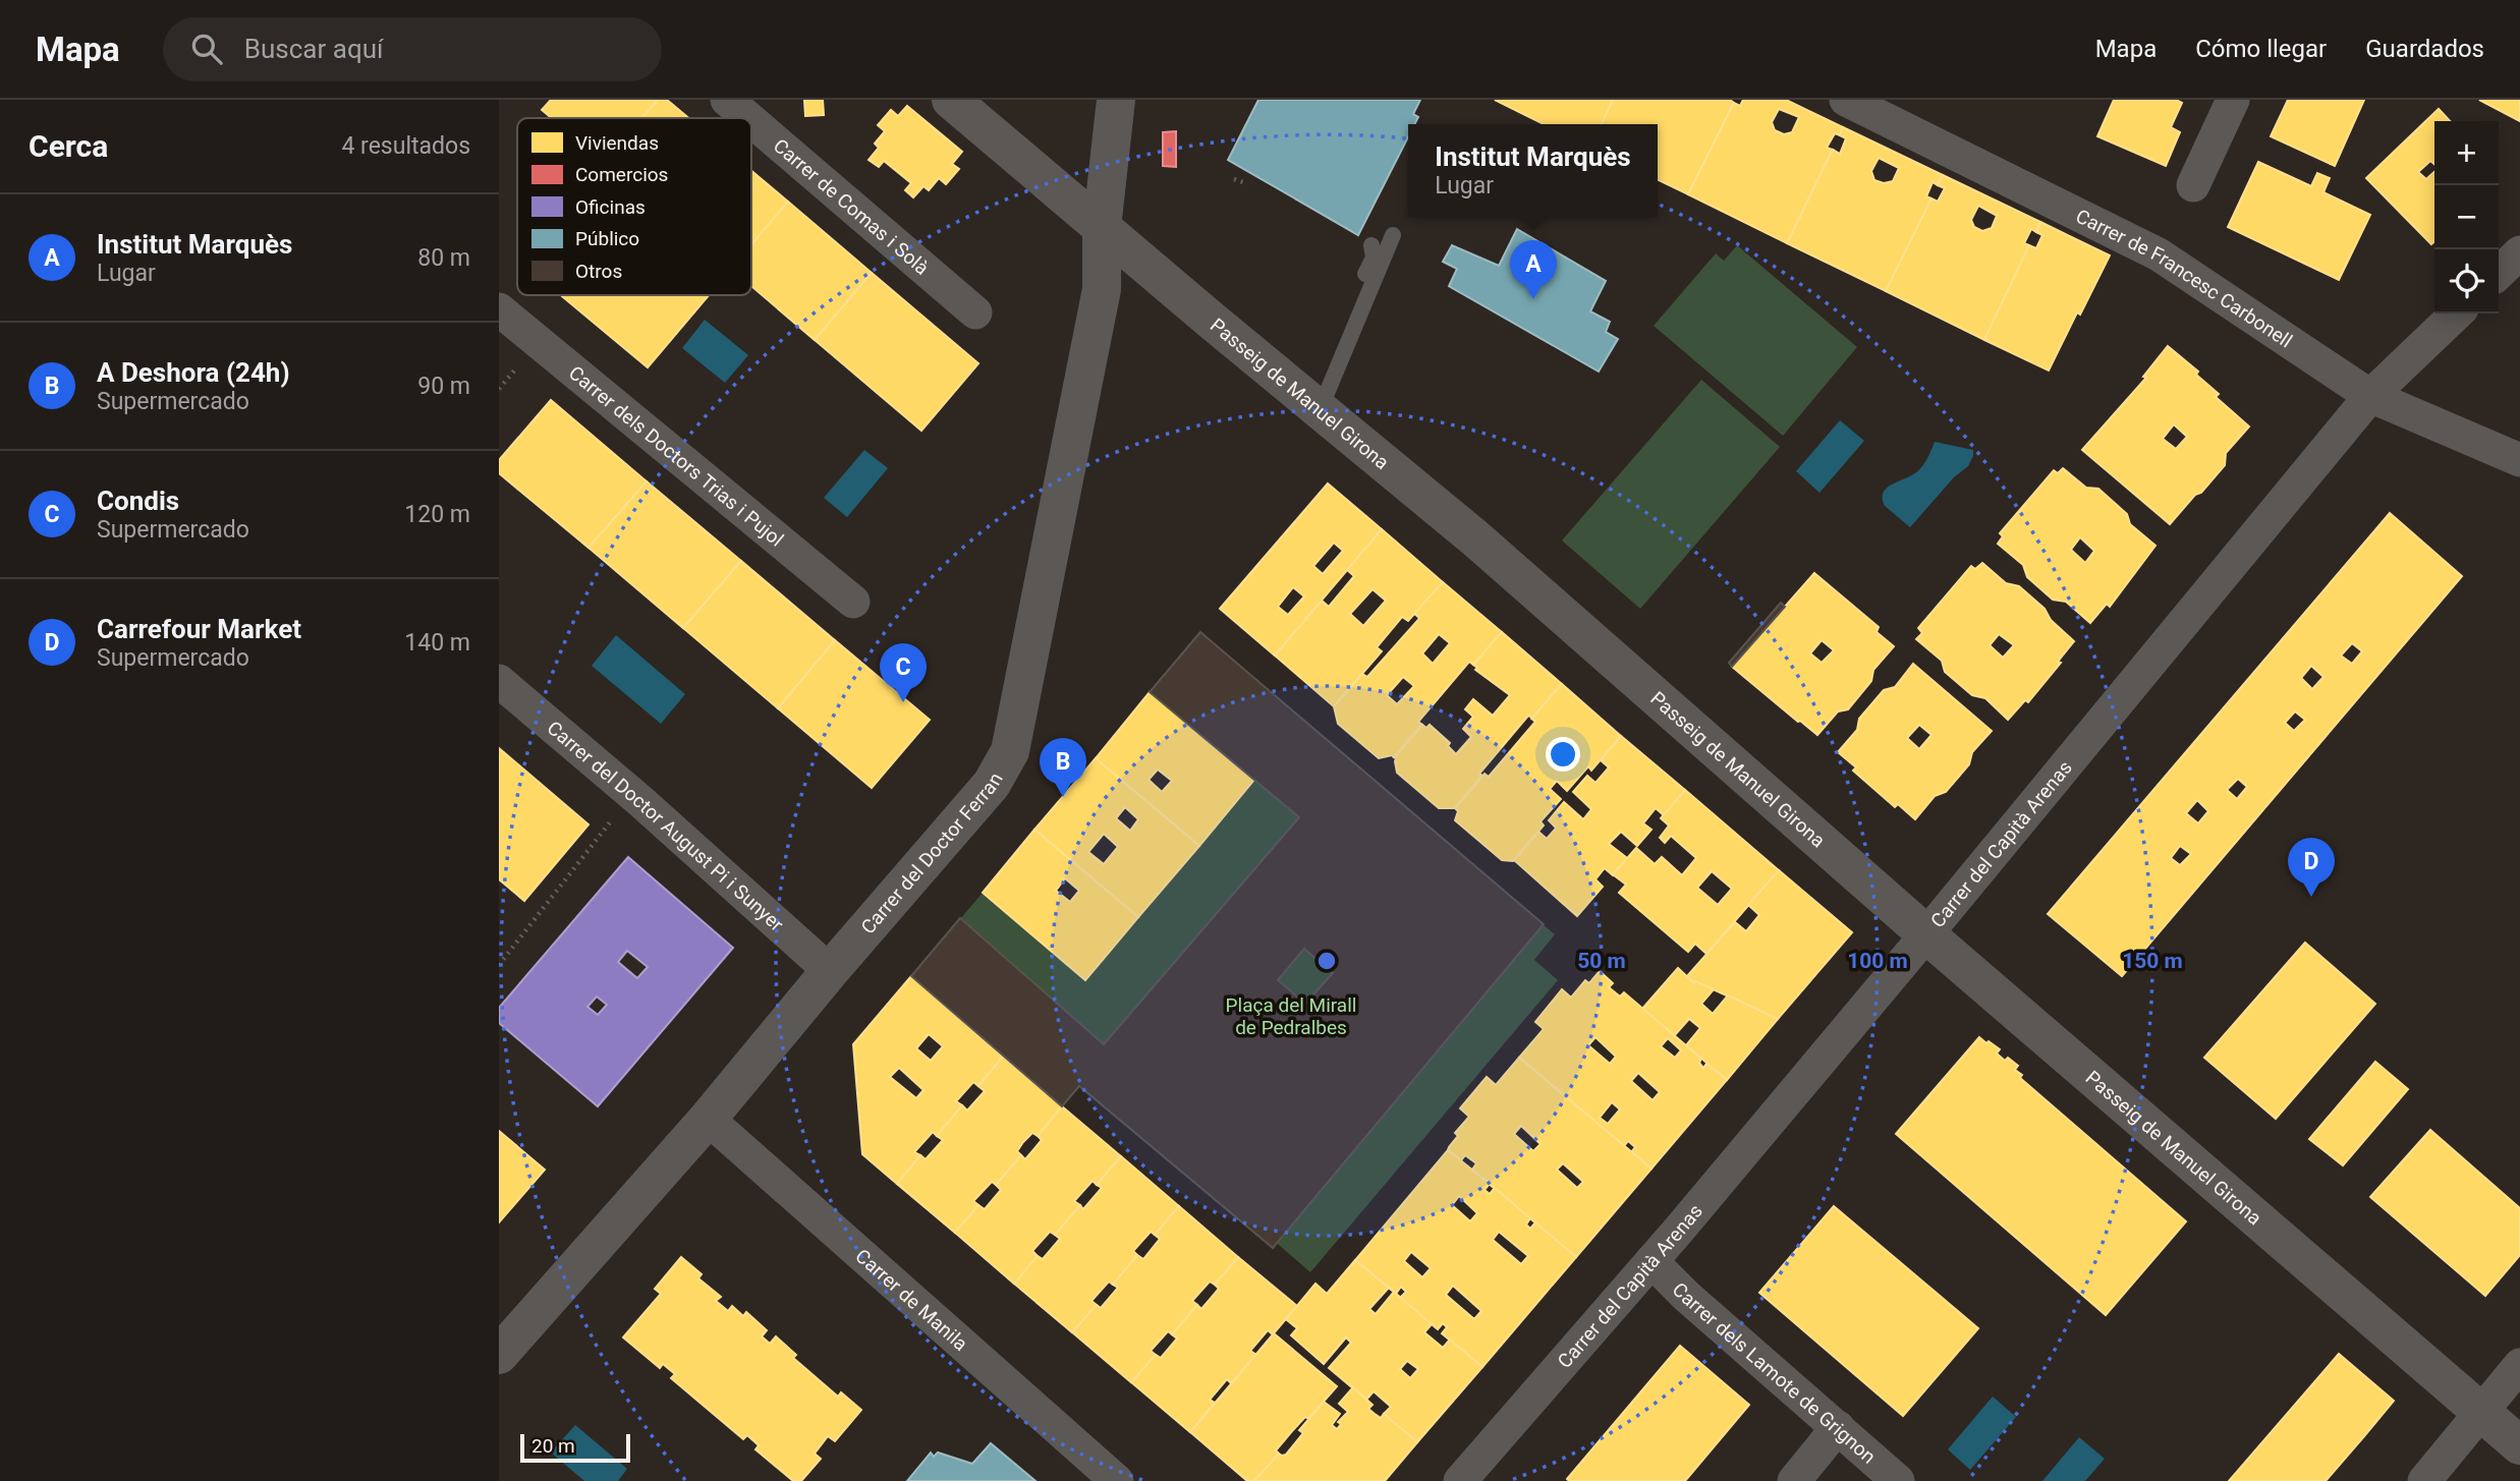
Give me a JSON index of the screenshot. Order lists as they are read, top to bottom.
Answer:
{
  "streets": {
    "street": [
      "Carrer de Comas i Solà",
      "Carrer de Francesc Carbonell",
      "Passeig de Manuel Girona",
      "Carrer dels Doctors Trias i Pujol",
      "Carrer del Doctor August Pi i Sunyer",
      "Carrer del Capità Arenas",
      "Carrer del Doctor Ferran",
      "Carrer de Manila",
      "Carrer dels Lamote de Grignon"
    ]
  },
  "crossings": [
    ["Carrer de Francesc Carbonell", "Carrer del Capità Arenas"],
    ["Passeig de Manuel Girona", "Carrer del Capità Arenas"],
    ["Passeig de Manuel Girona", "Carrer del Doctor Ferran"],
    ["Carrer del Doctor August Pi i Sunyer", "Carrer del Doctor Ferran"],
    ["Carrer del Capità Arenas", "Carrer dels Lamote de Grignon"],
    ["Carrer del Doctor Ferran", "Carrer de Manila"]
  ],
  "parks": ["Plaça del Mirall de Pedralbes"],
  "legend": [
    "Viviendas",
    "Comercios",
    "Oficinas",
    "Público",
    "Otros"
  ],
  "scale_bar": "20 m",
  "page": {
    "header": "Mapa",
    "search": "Buscar aquí",
    "nav": ["Mapa", "Cómo llegar", "Guardados"],
    "heading": ["Cerca", "4 resultados"],
    "map_buttons": ["+", "−"],
    "popup": ["Institut Marquès", "Lugar"],
    "list": [
      {
        "mark": "A",
        "name": "Institut Marquès",
        "note": "Lugar",
        "value": "80 m"
      },
      {
        "mark": "B",
        "name": "A Deshora (24h)",
        "note": "Supermercado",
        "value": "90 m"
      },
      {
        "mark": "C",
        "name": "Condis",
        "note": "Supermercado",
        "value": "120 m"
      },
      {
        "mark": "D",
        "name": "Carrefour Market",
        "note": "Supermercado",
        "value": "140 m"
      }
    ],
    "pins": [
      "A",
      "C",
      "B",
      "D"
    ],
    "scale": "20 m"
  },
  "rings": ["50 m", "100 m", "150 m"]
}
